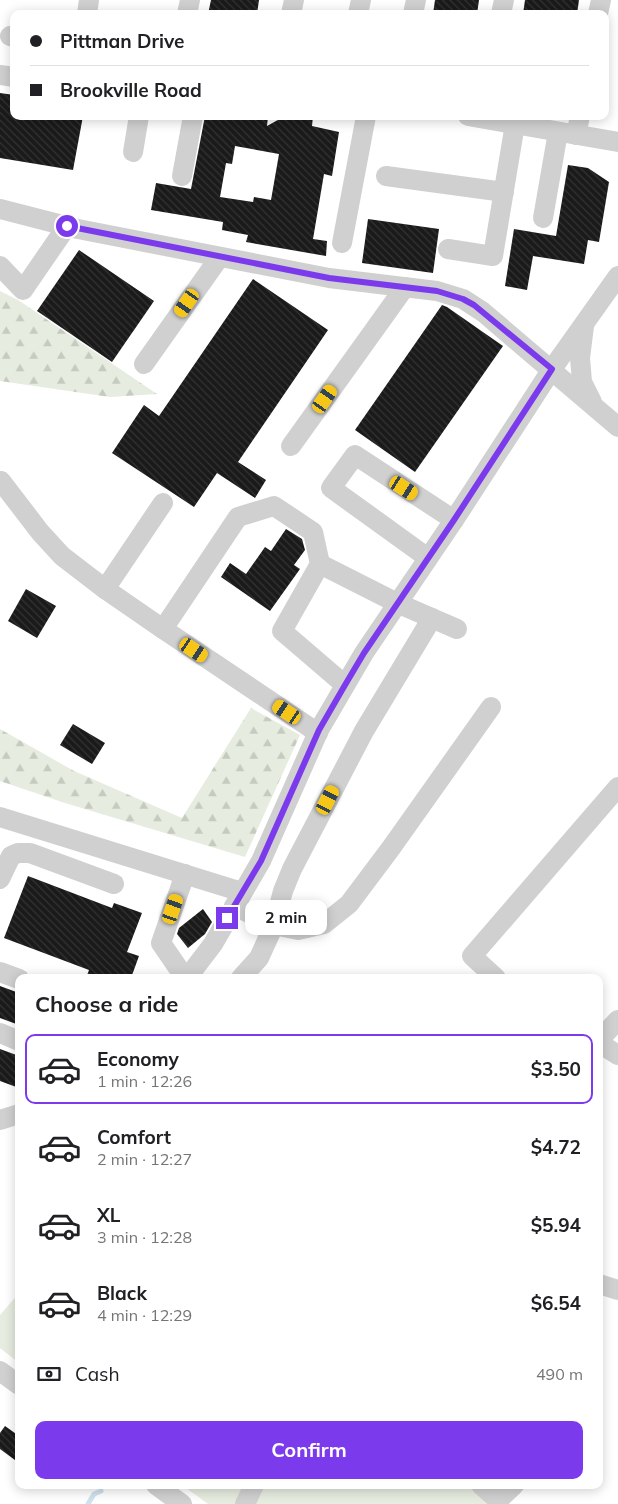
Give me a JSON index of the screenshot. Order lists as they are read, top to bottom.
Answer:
{
  "page": {
    "banner": ["Pittman Drive", "Brookville Road"],
    "bubble": "2 min",
    "heading": "Choose a ride",
    "list": [
      {
        "name": "Economy",
        "note": "1 min · 12:26",
        "value": "$3.50"
      },
      {
        "name": "Comfort",
        "note": "2 min · 12:27",
        "value": "$4.72"
      },
      {
        "name": "XL",
        "note": "3 min · 12:28",
        "value": "$5.94"
      },
      {
        "name": "Black",
        "note": "4 min · 12:29",
        "value": "$6.54"
      }
    ],
    "pay": ["Cash", "490 m"],
    "buttons": "Confirm"
  }
}
